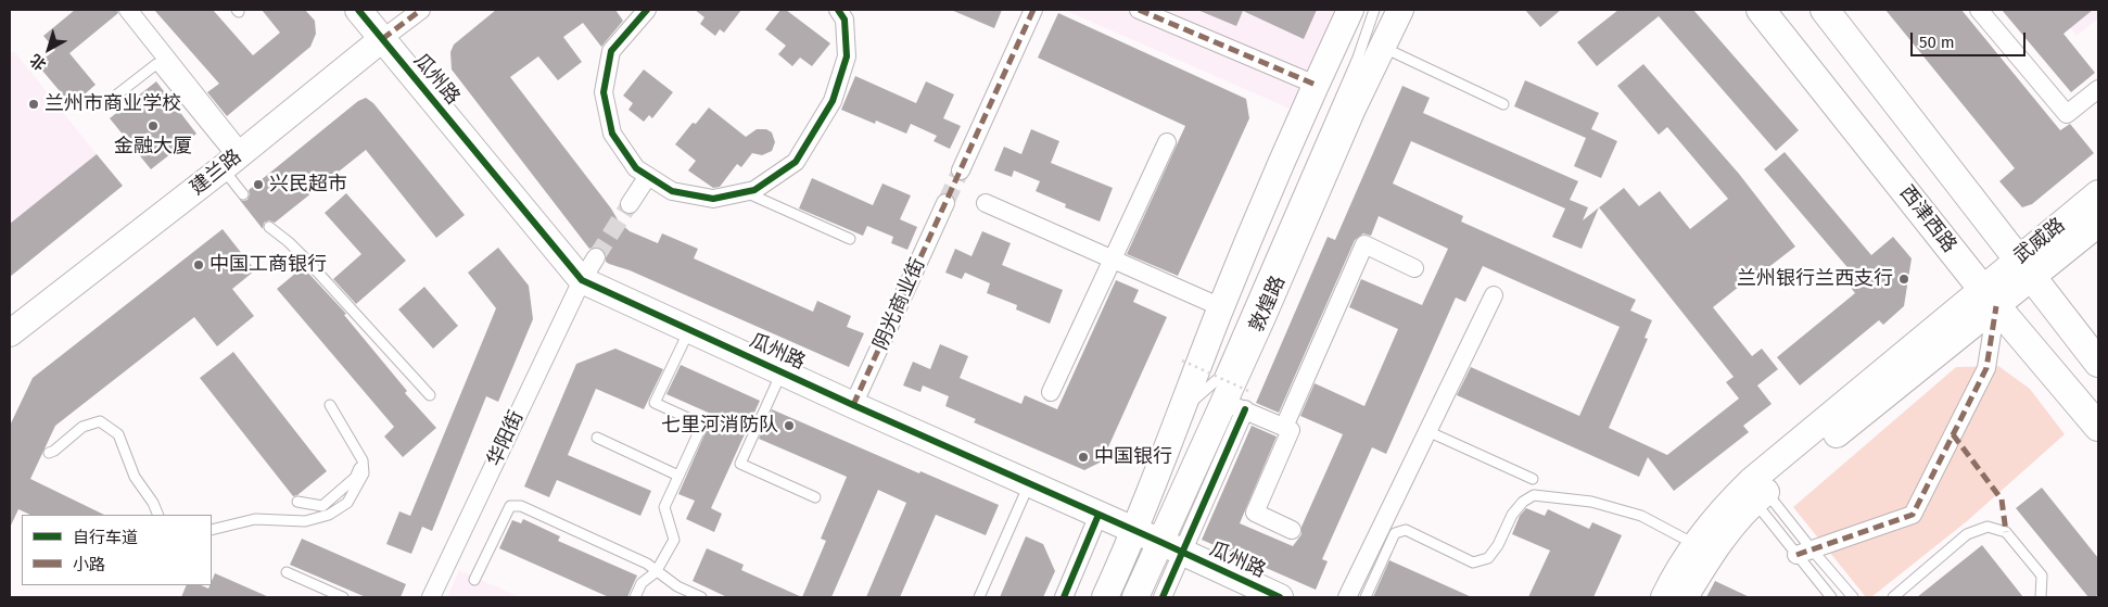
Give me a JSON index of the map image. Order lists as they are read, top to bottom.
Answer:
{
  "streets": {
    "main road": ["西津西路"],
    "street": [
      "瓜州路",
      "建兰路",
      "武威路",
      "阴光商业街",
      "敦煌路",
      "华阳街"
    ]
  },
  "crossings": [
    ["瓜州路", "建兰路"],
    ["瓜州路", "阴光商业街"],
    ["瓜州路", "敦煌路"],
    ["瓜州路", "华阳街"],
    ["西津西路", "武威路"]
  ],
  "places": [
    "兰州市商业学校",
    "金融大厦",
    "兴民超市",
    "中国工商银行",
    "兰州银行兰西支行",
    "七里河消防队",
    "中国银行"
  ],
  "legend": ["自行车道", "小路"],
  "scale_bar": "50 m",
  "north": "bottom left"
}
